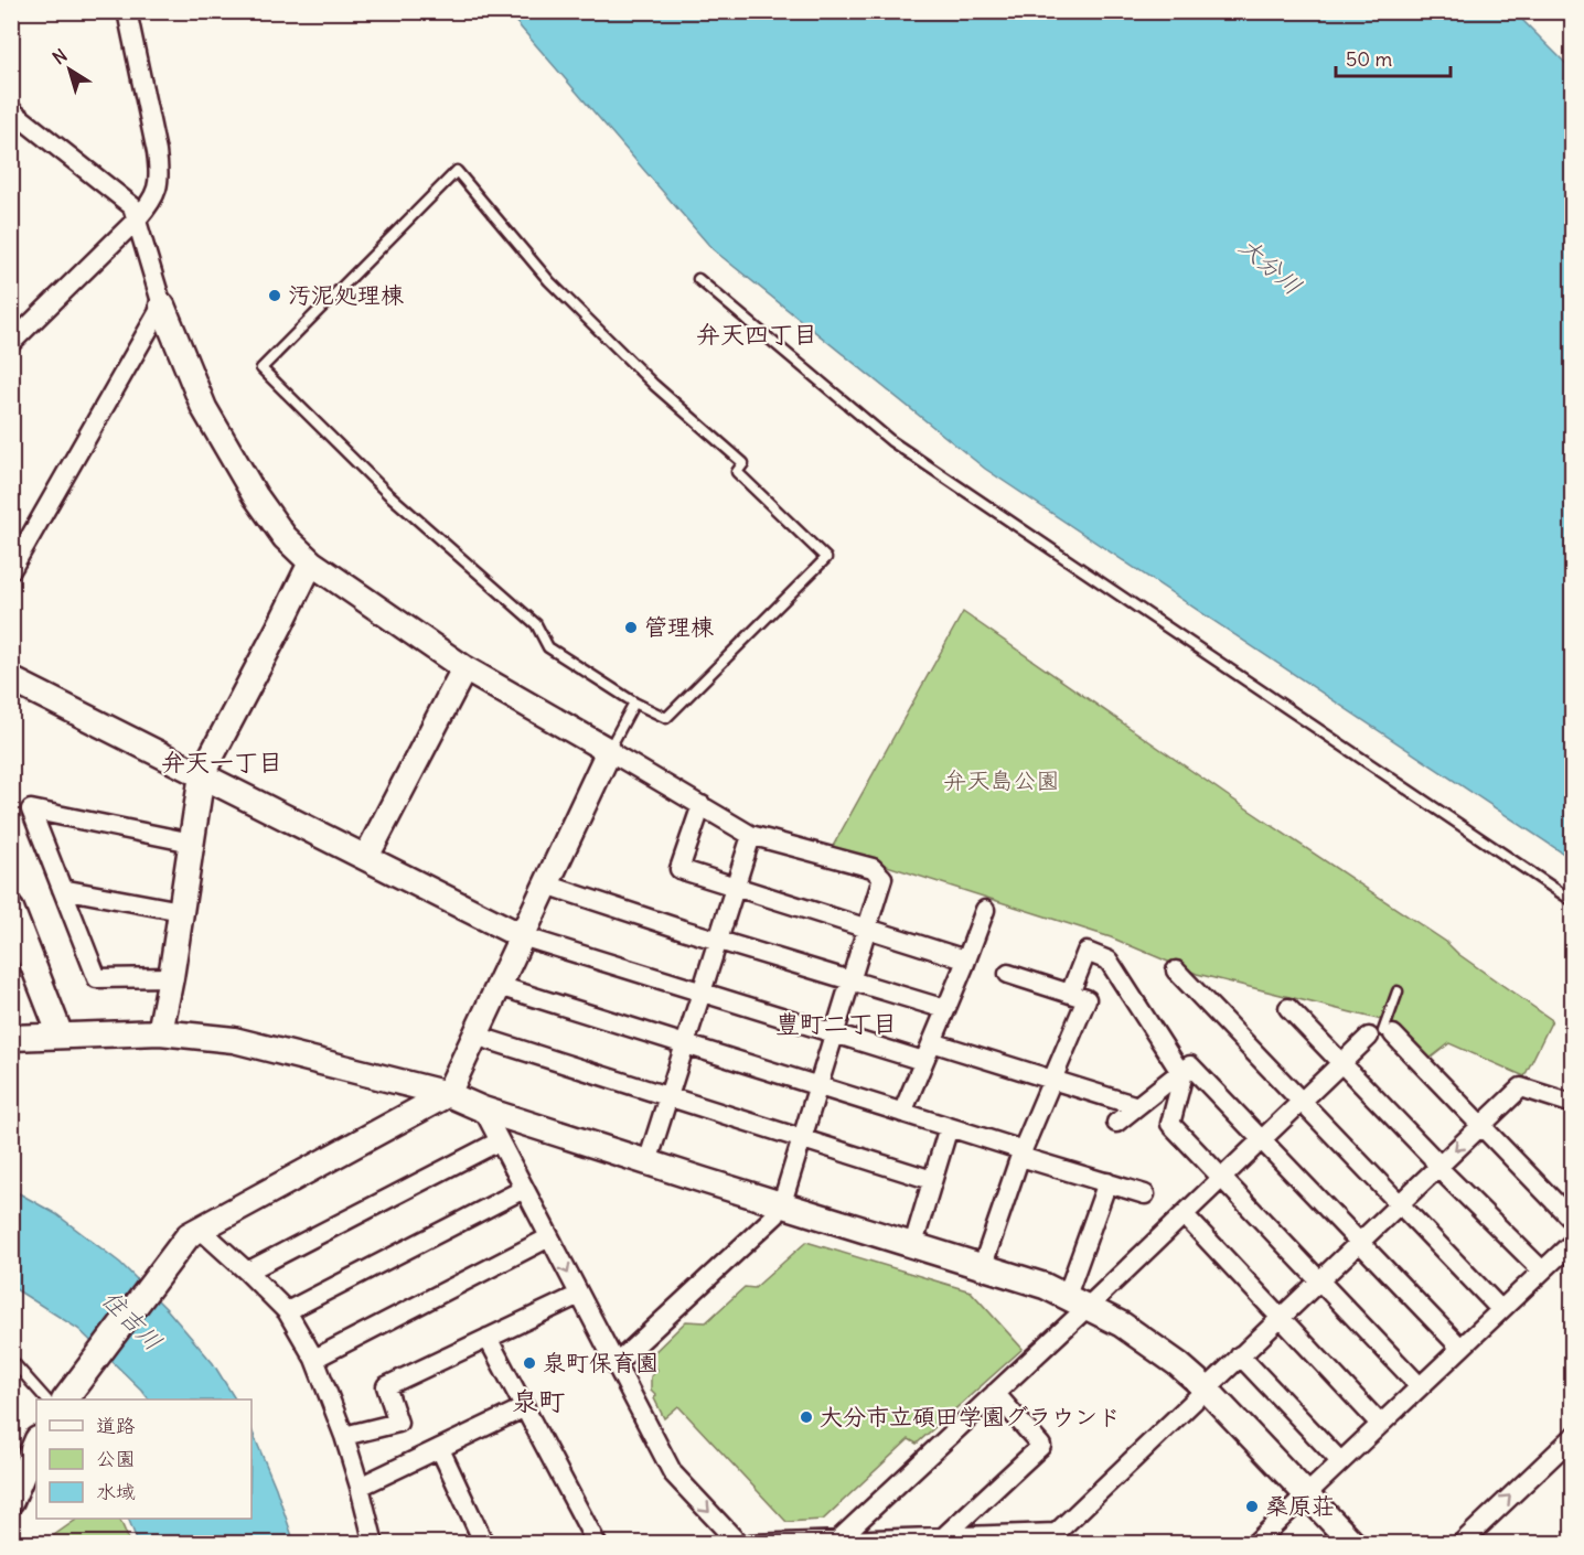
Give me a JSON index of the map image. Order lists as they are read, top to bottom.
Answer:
{
  "districts": [
    "弁天四丁目",
    "弁天一丁目",
    "豊町二丁目",
    "泉町"
  ],
  "water": ["大分川", "住吉川"],
  "parks": ["弁天島公園"],
  "places": [
    "汚泥処理棟",
    "管理棟",
    "泉町保育園",
    "大分市立碩田学園グラウンド",
    "桑原荘"
  ],
  "legend": ["道路", "公園", "水域"],
  "scale_bar": "50 m",
  "north": "top left"
}
